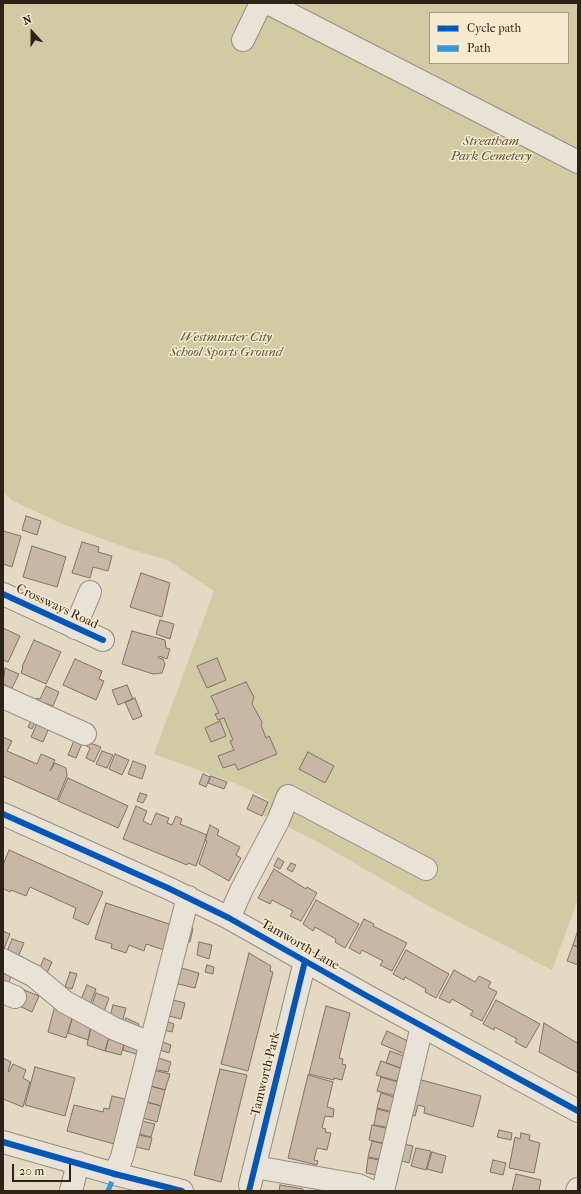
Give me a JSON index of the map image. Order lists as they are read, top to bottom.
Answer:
{
  "streets": {
    "street": ["Crossways Road", "Tamworth Lane", "Tamworth Park"]
  },
  "crossings": [
    ["Tamworth Lane", "Tamworth Park"]
  ],
  "parks": ["Streatham Park Cemetery", "Westminster City School Sports Ground"],
  "legend": ["Cycle path", "Path"],
  "scale_bar": "20 m",
  "north": "top"
}
